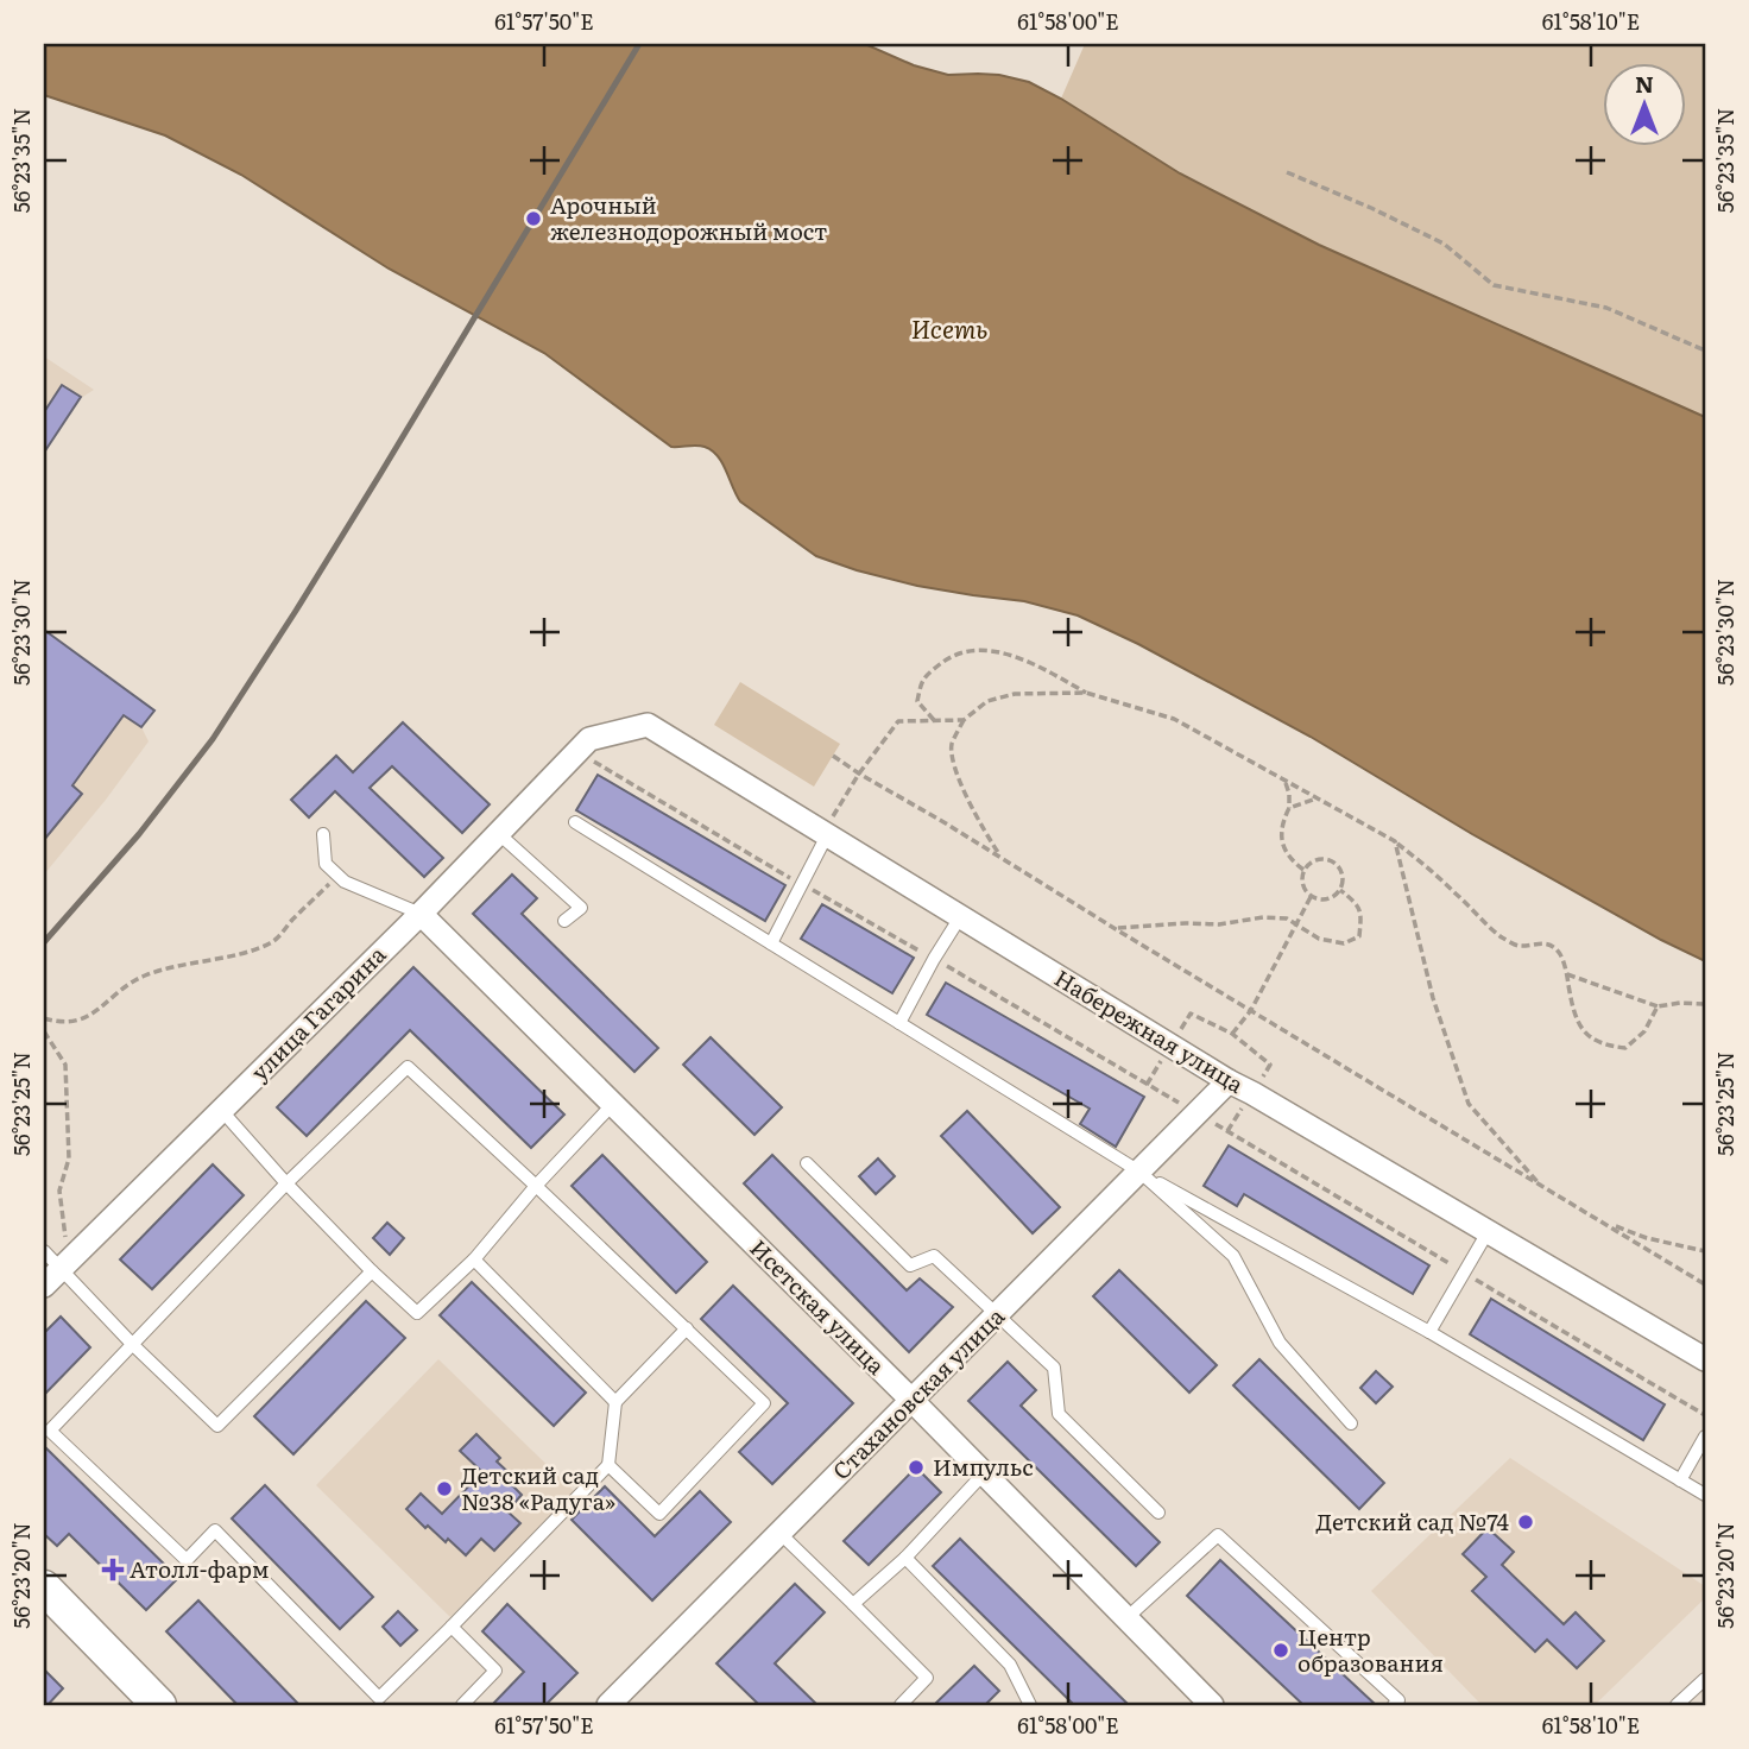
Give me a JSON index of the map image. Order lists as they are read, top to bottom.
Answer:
{
  "streets": {
    "street": [
      "улица Гагарина",
      "Набережная улица",
      "Исетская улица",
      "Стахановская улица"
    ]
  },
  "crossings": [
    ["улица Гагарина", "Набережная улица"],
    ["улица Гагарина", "Исетская улица"],
    ["Набережная улица", "Стахановская улица"],
    ["Исетская улица", "Стахановская улица"]
  ],
  "water": ["Исеть"],
  "places": {
    "other": [
      "Арочный железнодорожный мост",
      "Импульс",
      "Детский сад №38 «Радуга»",
      "Детский сад №74",
      "Центр образования"
    ],
    "health": ["Атолл-фарм"]
  },
  "north": "top",
  "coordinates": [
    "61°57'50\"E",
    "61°58'00\"E",
    "61°58'10\"E",
    "56°23'35\"N",
    "56°23'30\"N",
    "56°23'25\"N",
    "56°23'20\"N"
  ]
}
